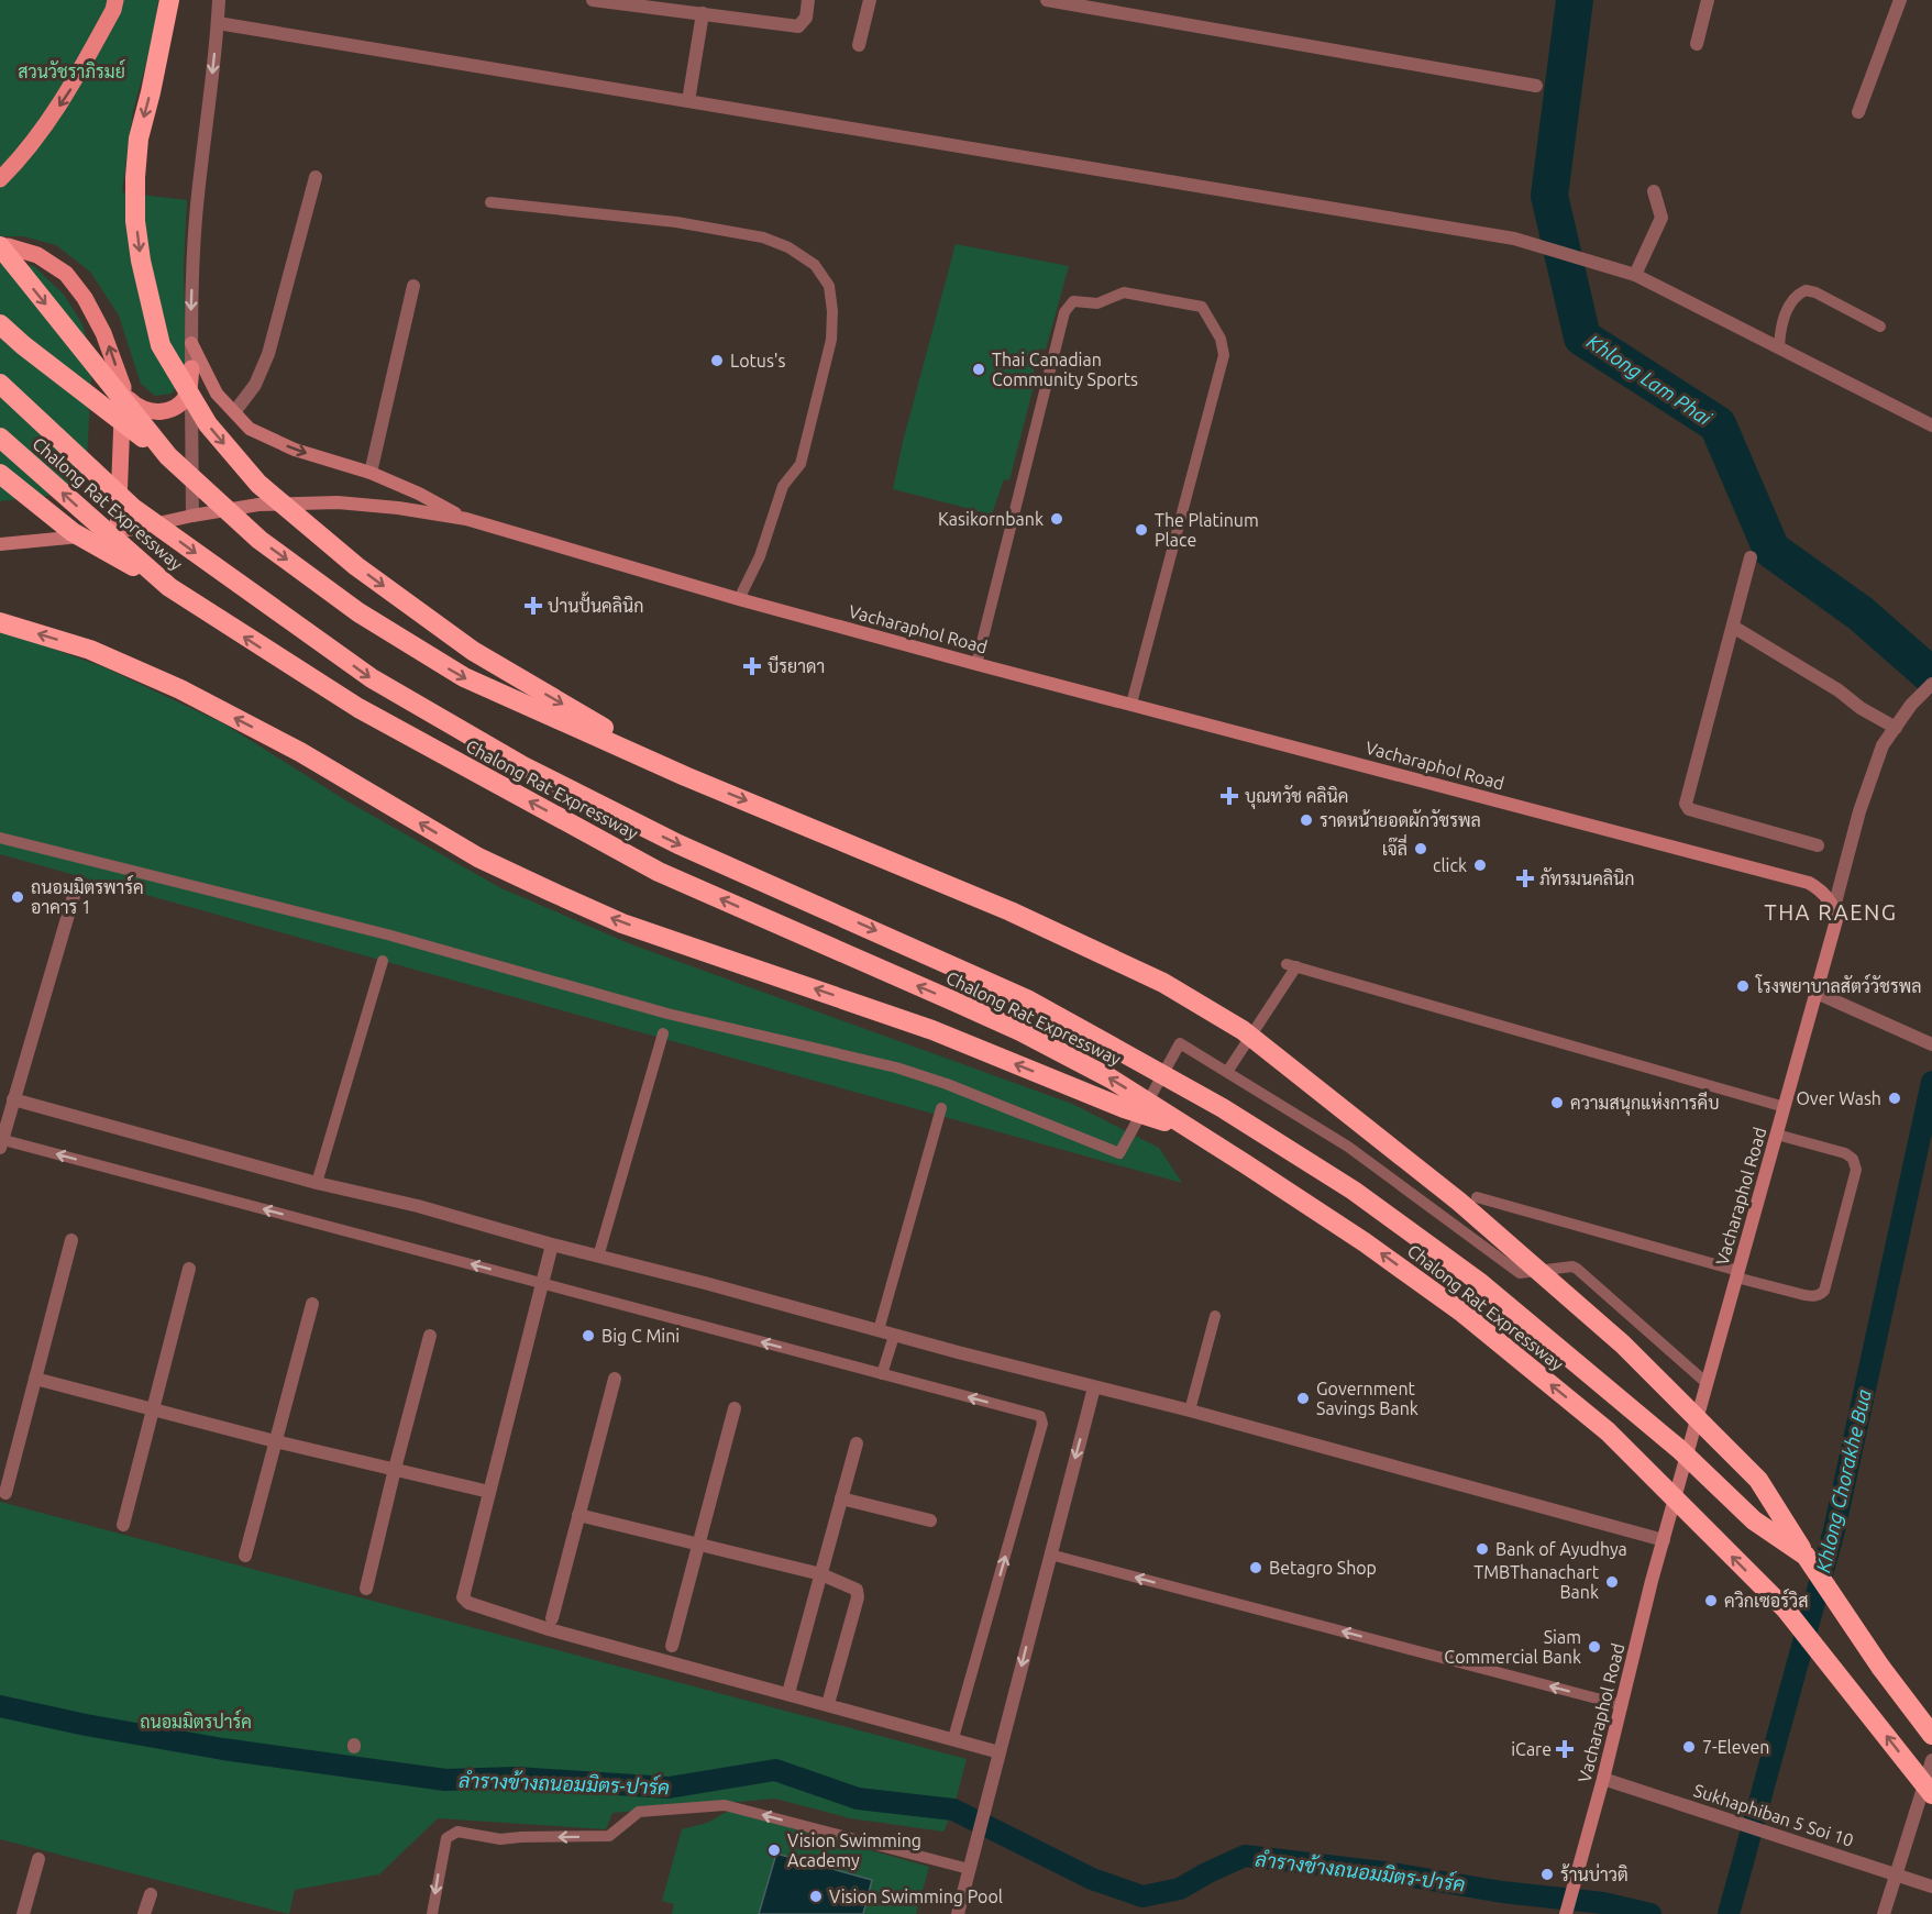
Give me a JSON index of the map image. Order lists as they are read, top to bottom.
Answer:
{
  "streets": {
    "highway": ["Chalong Rat Expressway"],
    "main road": ["Vacharaphol Road"],
    "street": ["Sukhaphiban 5 Soi 10"]
  },
  "crossings": [
    ["Vacharaphol Road", "Sukhaphiban 5 Soi 10"]
  ],
  "districts": ["THA RAENG"],
  "water": ["Khlong Lam Phai", "Khlong Chorakhe Bua", "ลำรางข้างถนอมมิตร-ปาร์ค"],
  "parks": ["สวนวัชราภิรมย์", "ถนอมมิตรปาร์ค"],
  "places": {
    "other": [
      "Lotus's",
      "Thai Canadian Community Sports",
      "Kasikornbank",
      "The Platinum Place",
      "ราดหน้ายอดผักวัชรพล",
      "เจ๊ลี่",
      "click",
      "ถนอมมิตรพาร์ค อาคาร 1",
      "โรงพยาบาลสัตว์วัชรพล",
      "Over Wash",
      "ความสนุกแห่งการคีบ",
      "Big C Mini",
      "Government Savings Bank",
      "Bank of Ayudhya",
      "Betagro Shop",
      "TMBThanachart Bank",
      "ควิกเซอร์วิส",
      "Siam Commercial Bank",
      "7-Eleven",
      "Vision Swimming Academy",
      "ร้านบ่าวติ",
      "Vision Swimming Pool"
    ],
    "health": [
      "ปานปั้นคลินิก",
      "บีรยาดา",
      "บุณทวัช คลินิค",
      "ภัทรมนคลินิก",
      "iCare"
    ]
  }
}
